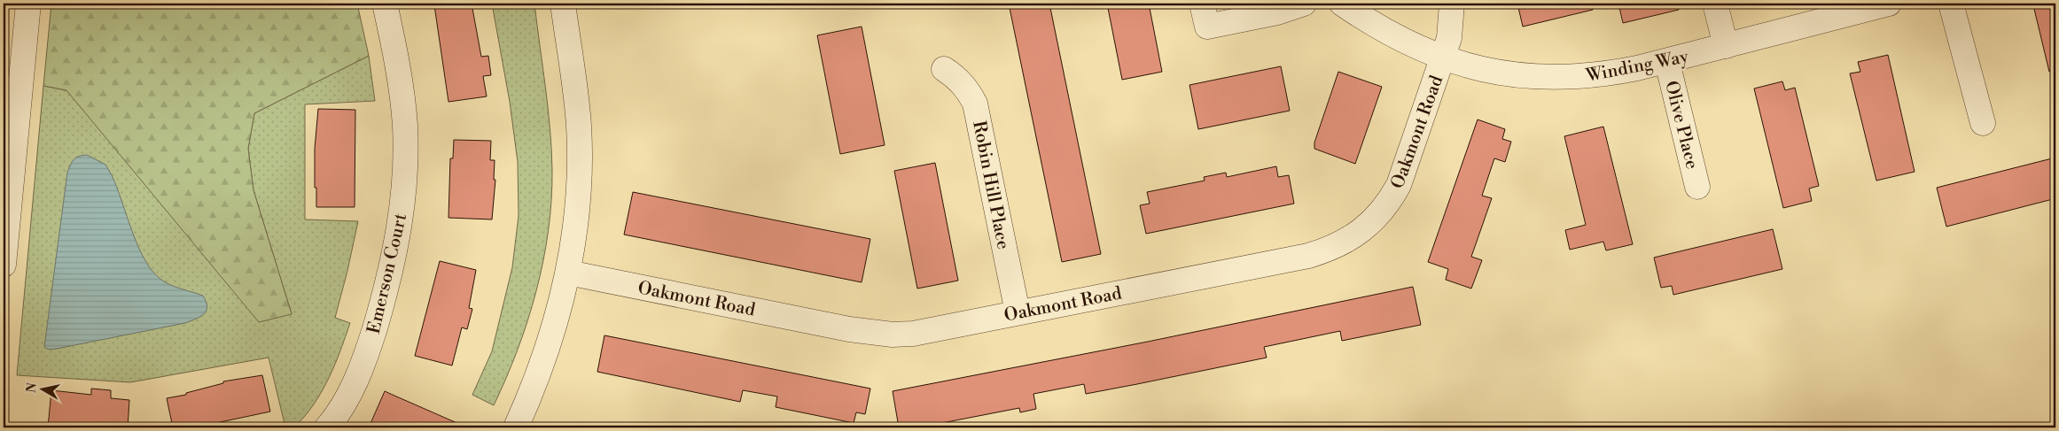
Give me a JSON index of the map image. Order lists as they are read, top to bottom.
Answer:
{
  "streets": {
    "street": [
      "Winding Way",
      "Olive Place",
      "Oakmont Road",
      "Robin Hill Place",
      "Emerson Court"
    ]
  },
  "crossings": [
    ["Winding Way", "Olive Place"],
    ["Winding Way", "Oakmont Road"],
    ["Oakmont Road", "Robin Hill Place"]
  ],
  "north": "left"
}
